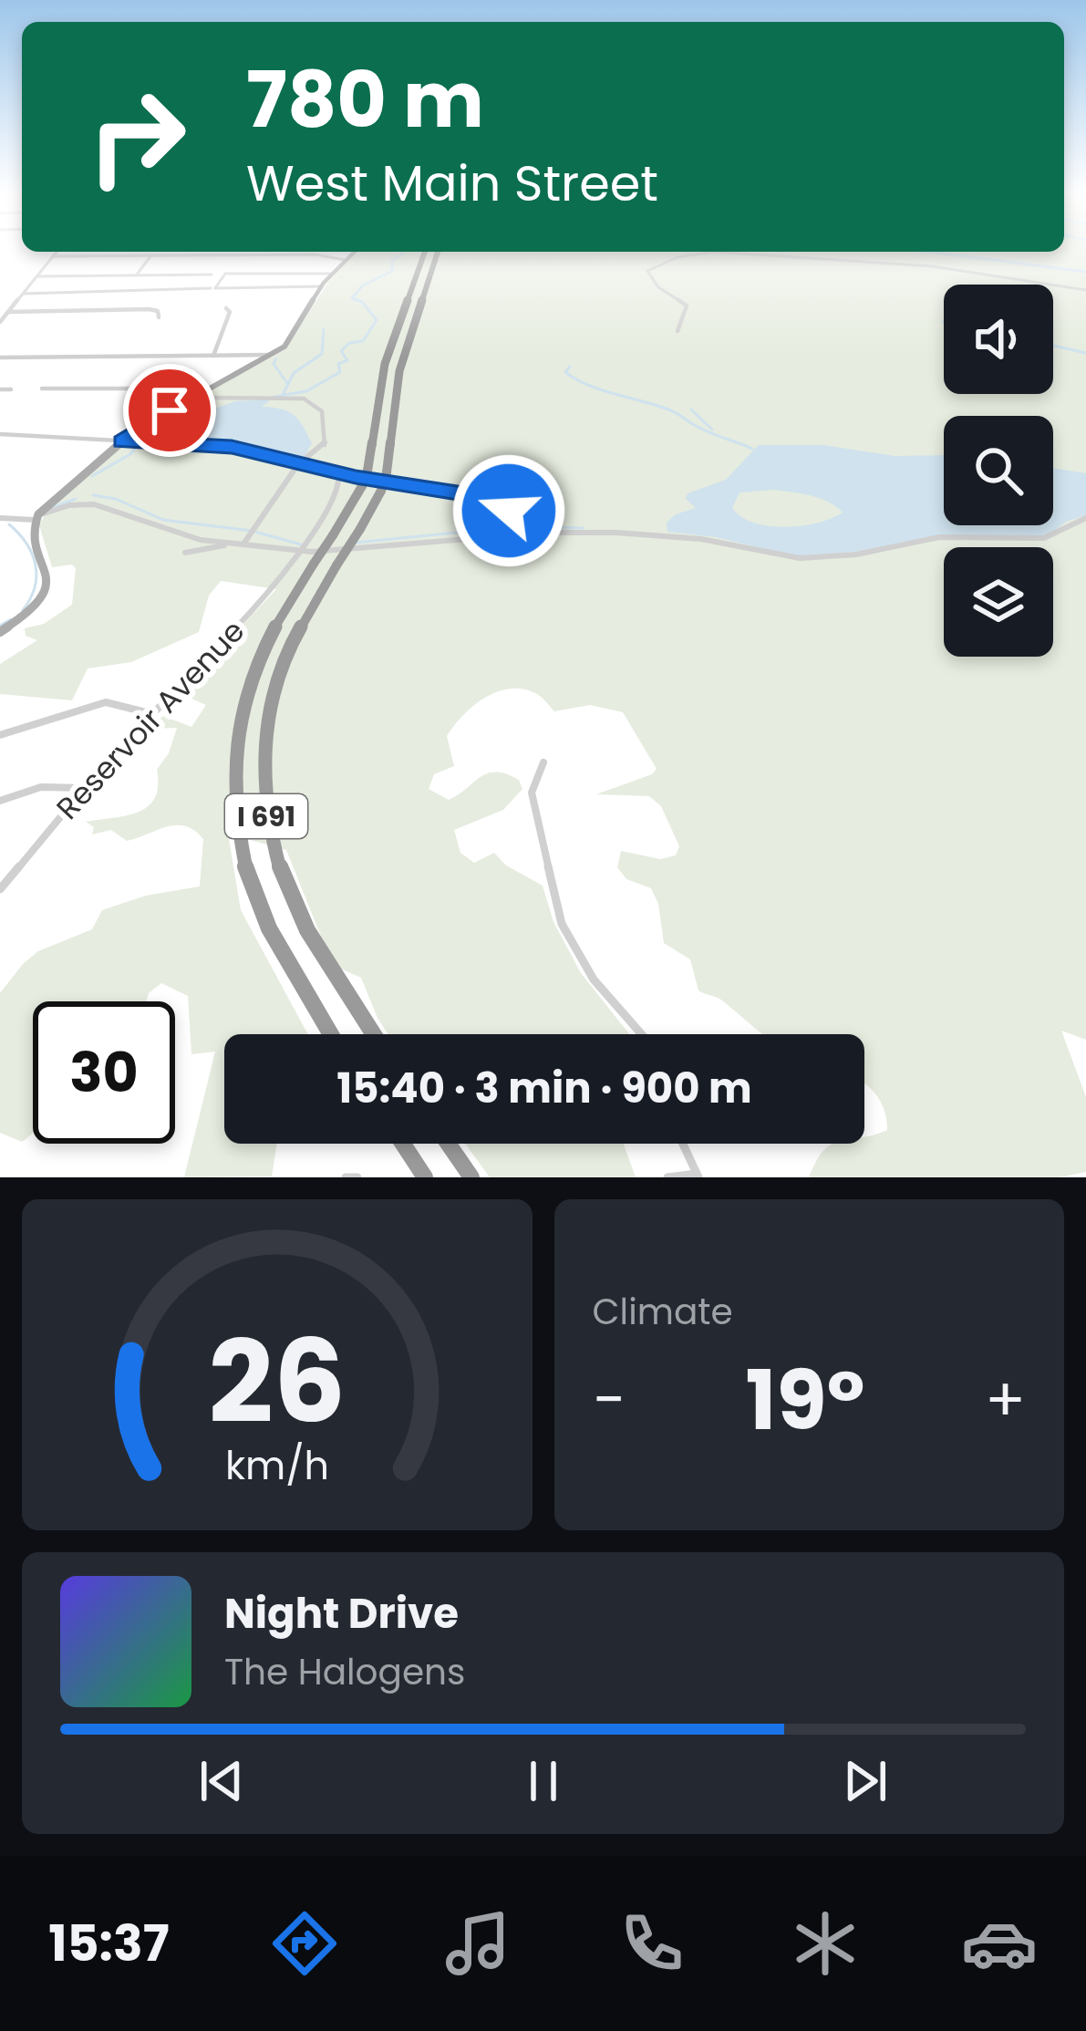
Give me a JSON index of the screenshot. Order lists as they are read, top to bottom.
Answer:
{
  "streets": {
    "highway": ["I 691"],
    "street": ["Reservoir Avenue"]
  },
  "page": {
    "turn": ["780 m", "West Main Street"],
    "limit": "30",
    "trip": "15:40 · 3 min · 900 m",
    "tile": "Climate",
    "heat": ["−", "19°", "+"],
    "song": ["Night Drive", "The Halogens"],
    "tabs": "15:37",
    "gauge": ["26", "km/h"]
  }
}
